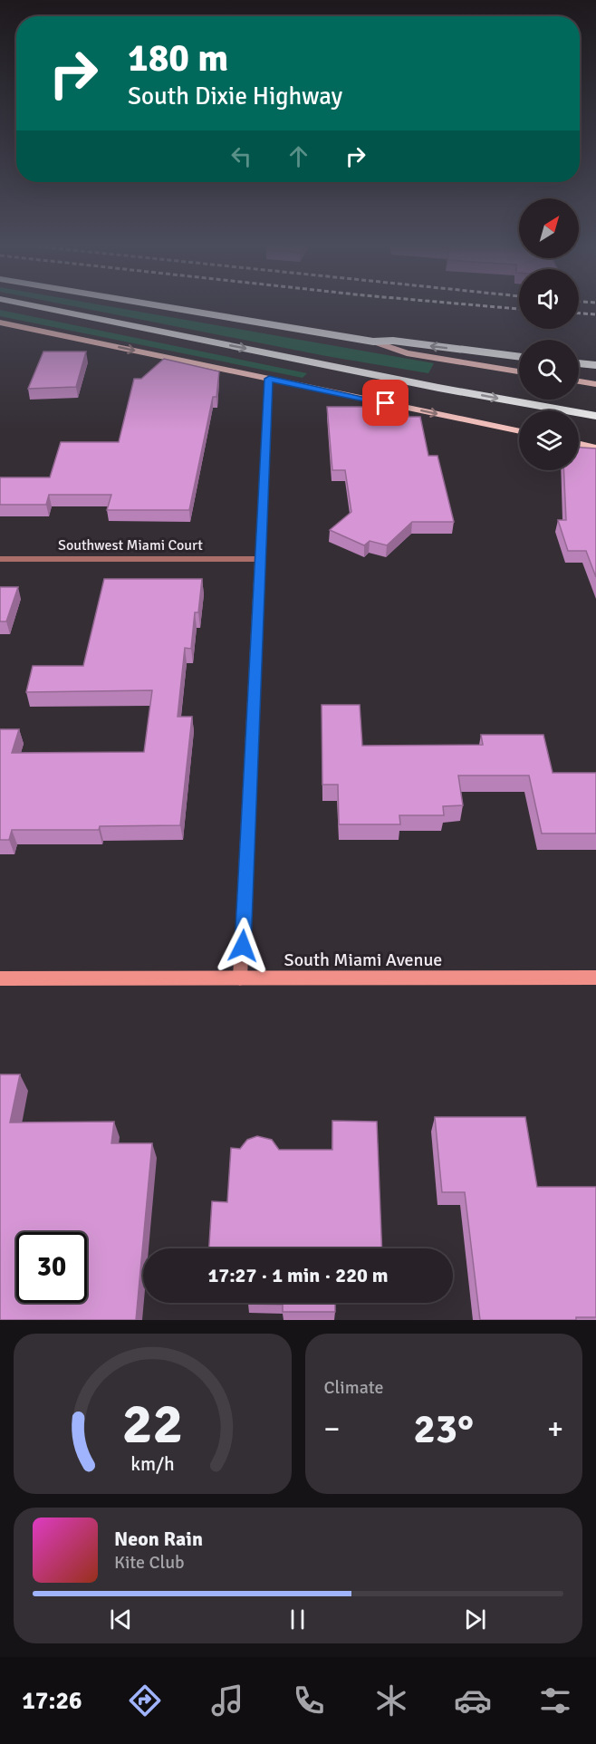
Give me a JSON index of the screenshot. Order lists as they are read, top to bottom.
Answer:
{
  "streets": {
    "main road": ["South Miami Avenue"],
    "street": ["Southwest Miami Court"]
  },
  "north": "top right",
  "page": {
    "turn": ["180 m", "South Dixie Highway"],
    "limit": "30",
    "trip": "17:27 · 1 min · 220 m",
    "tile": "Climate",
    "heat": ["−", "23°", "+"],
    "song": ["Neon Rain", "Kite Club"],
    "tabs": "17:26",
    "gauge": ["22", "km/h"]
  }
}
